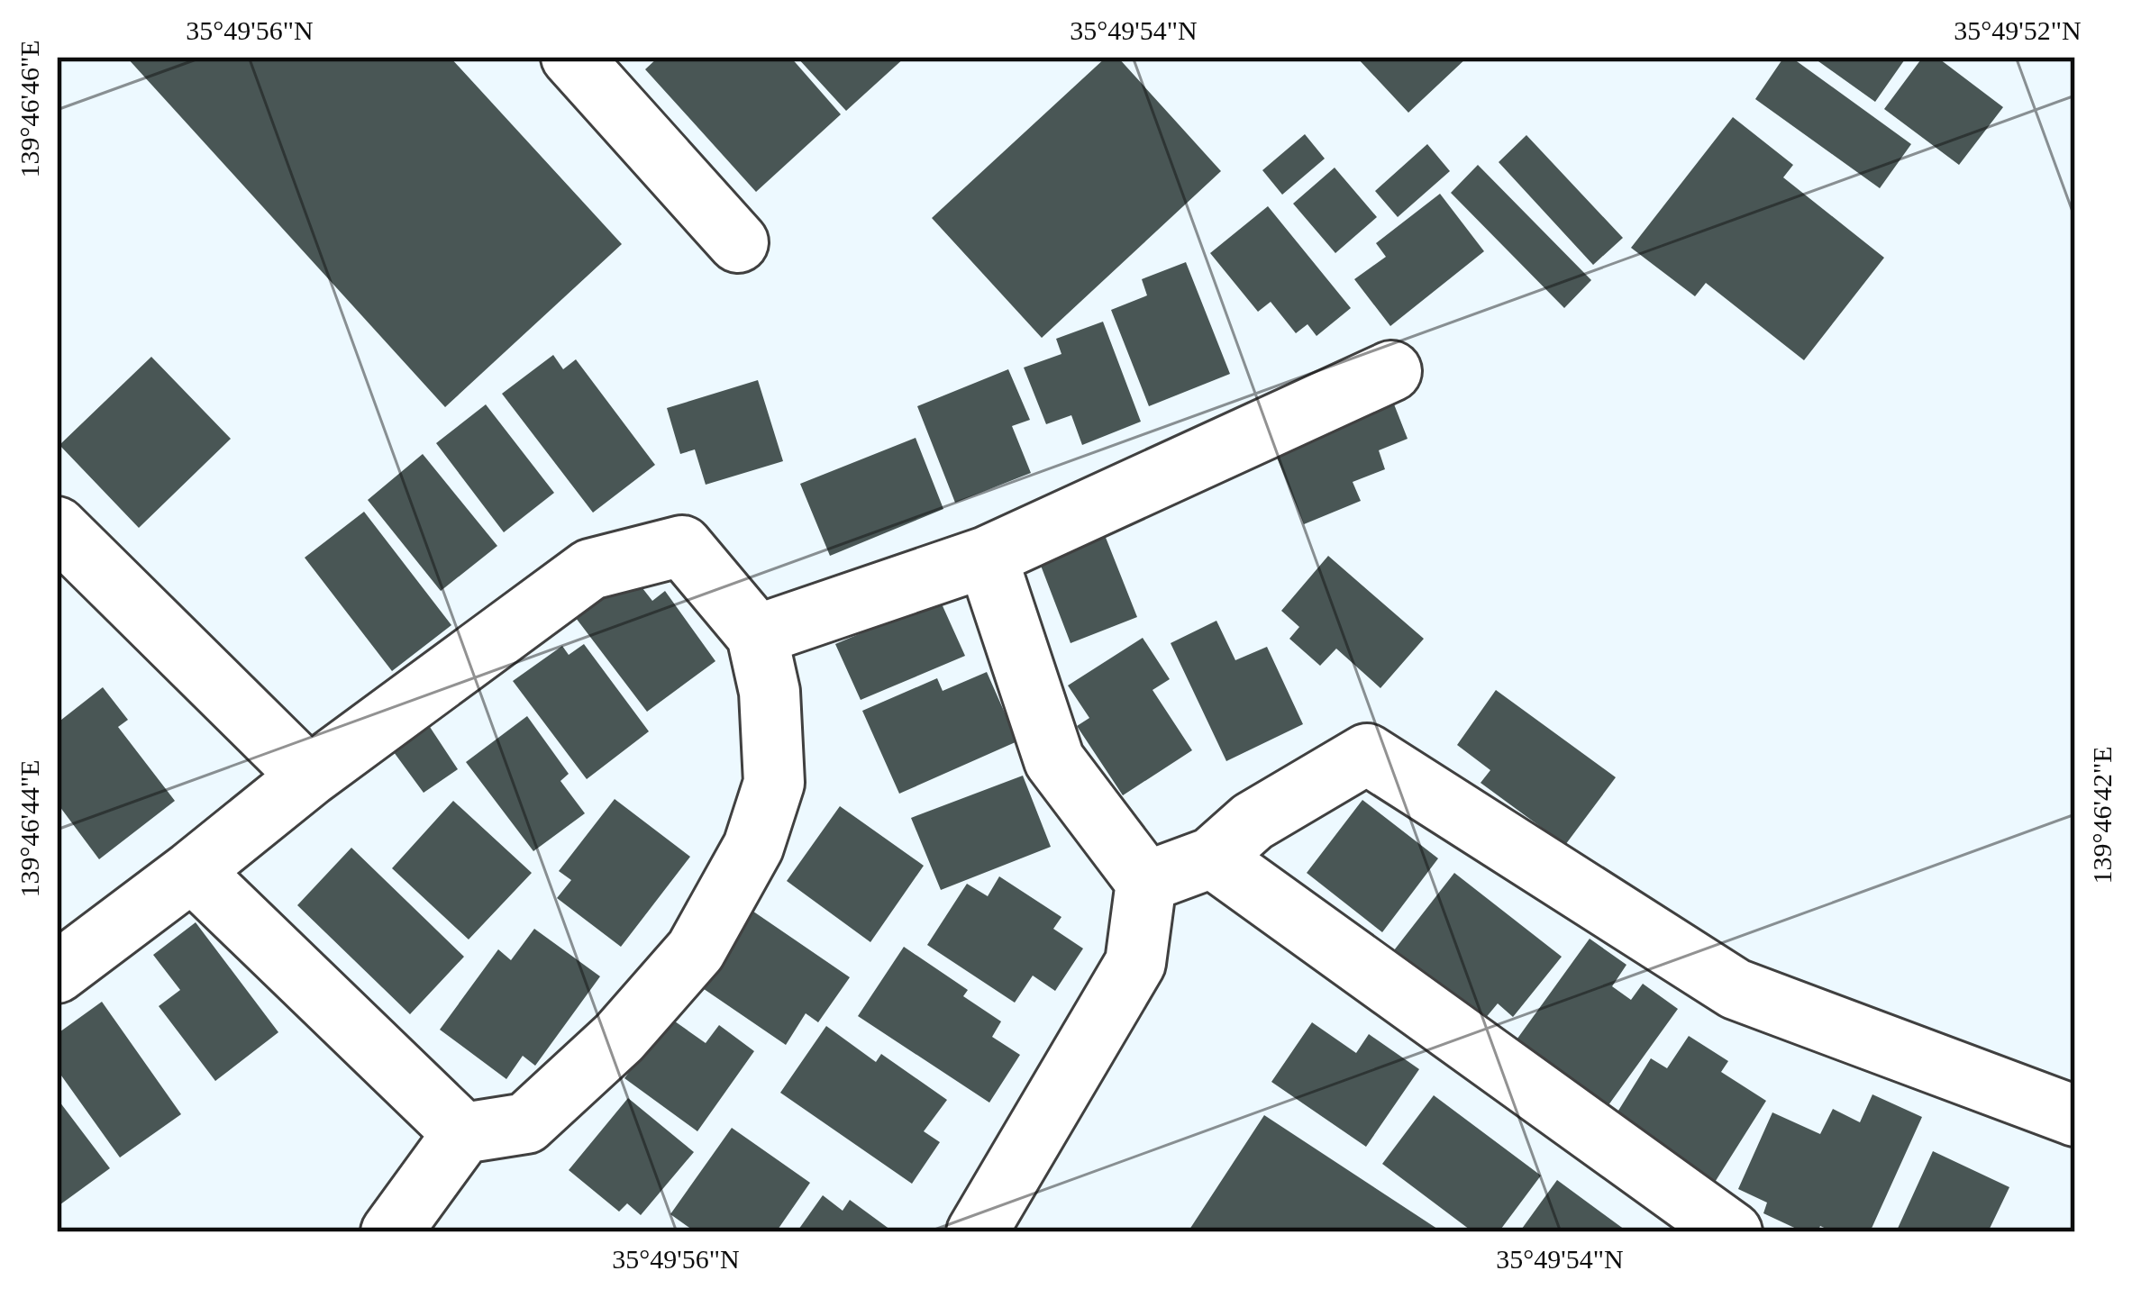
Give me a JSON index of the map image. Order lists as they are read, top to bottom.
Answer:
{
  "coordinates": [
    "35°49'56\"N",
    "35°49'54\"N",
    "35°49'52\"N",
    "139°46'46\"E",
    "139°46'42\"E",
    "139°46'44\"E"
  ]
}
